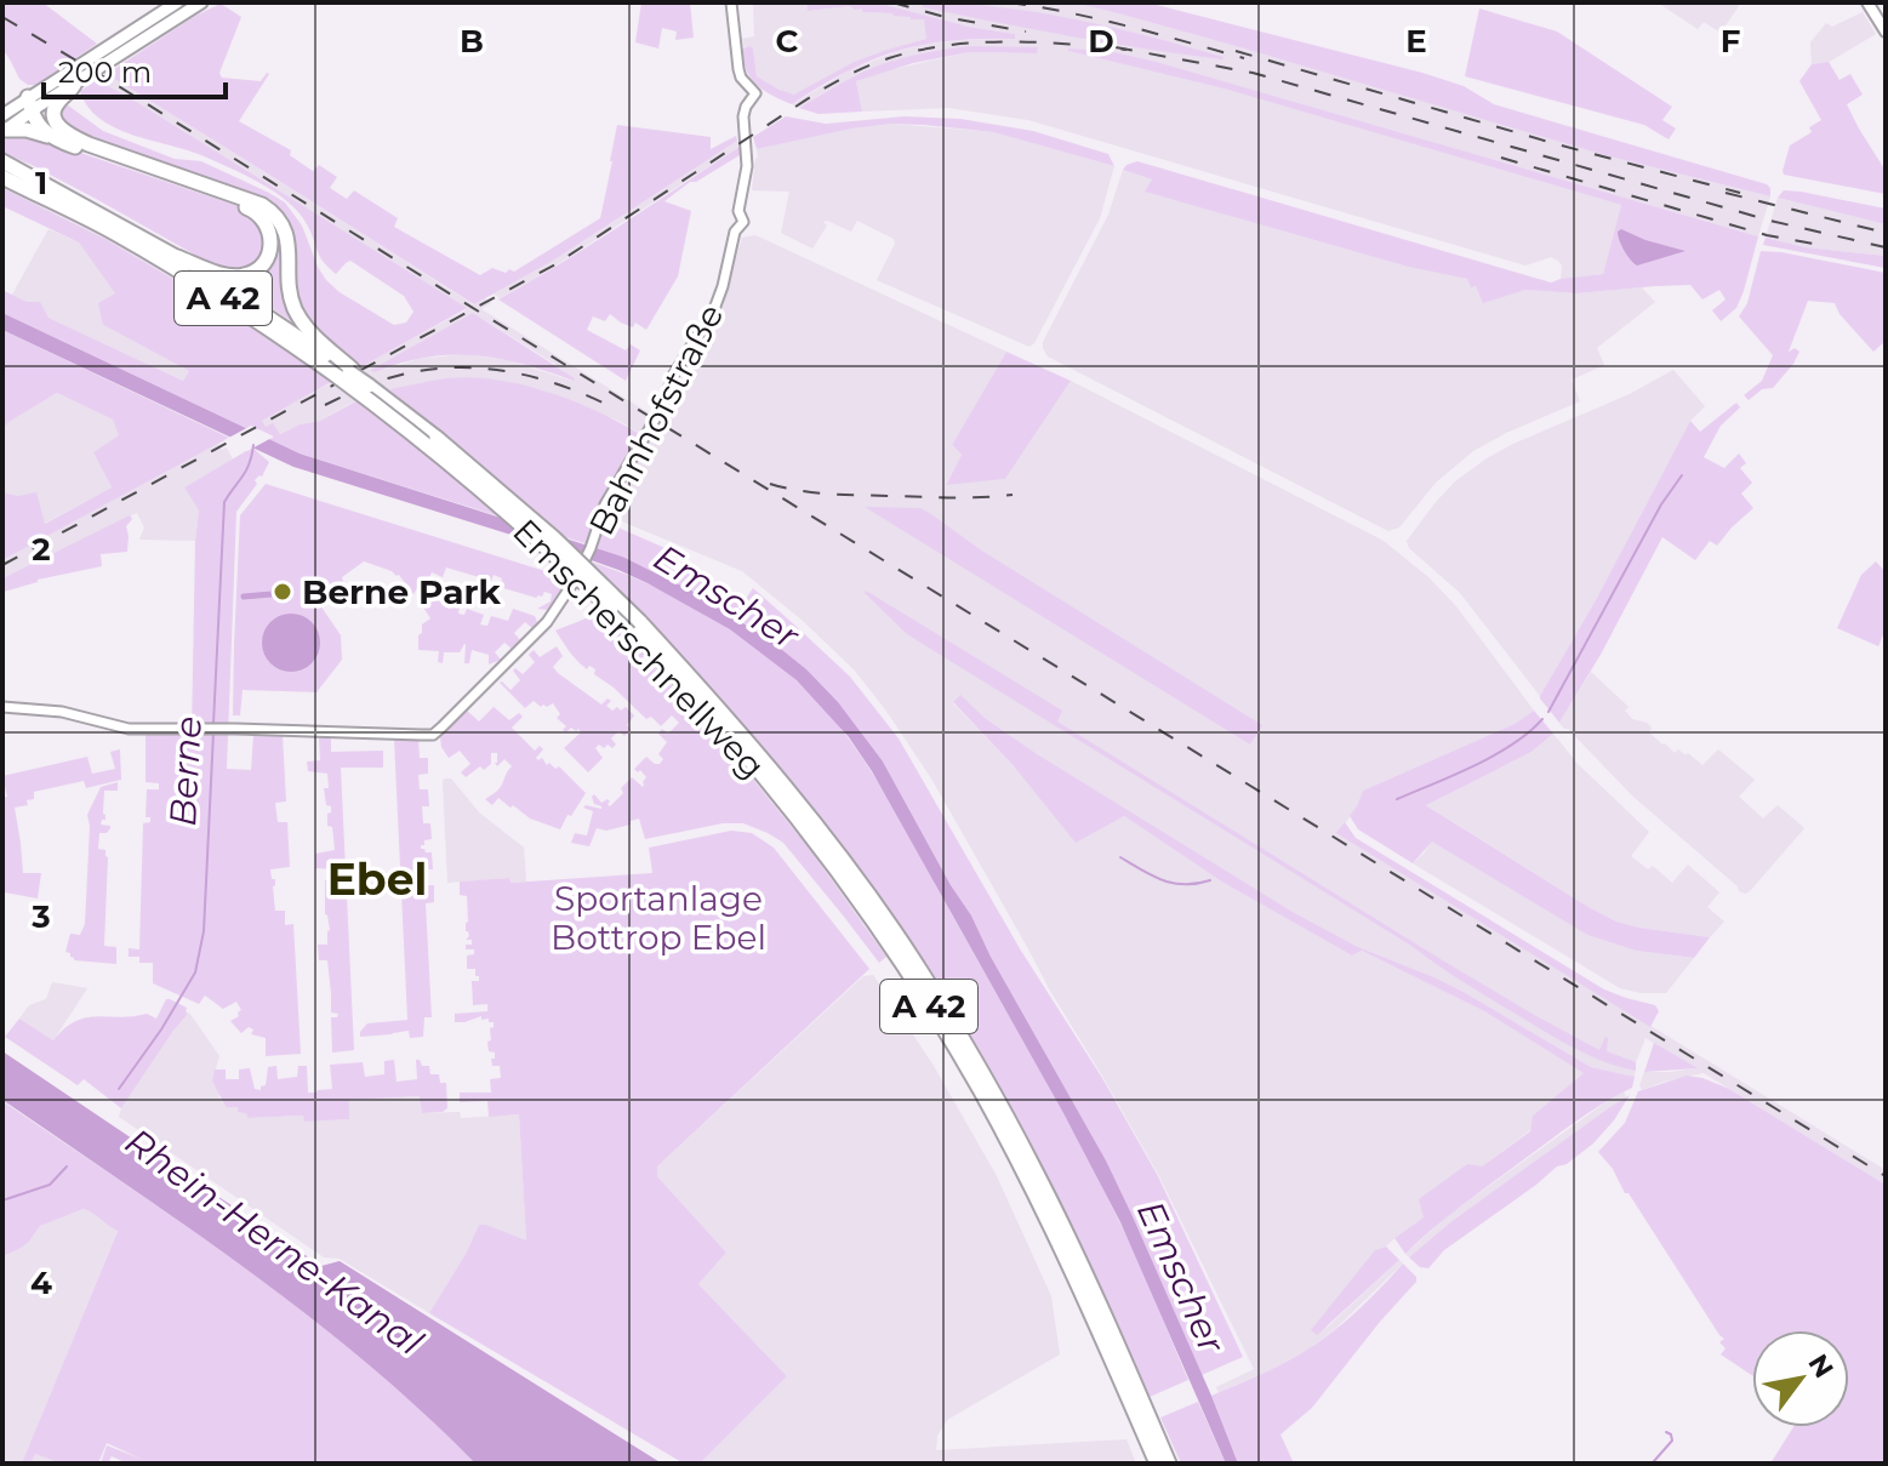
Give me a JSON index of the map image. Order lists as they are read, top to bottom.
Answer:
{
  "streets": {
    "highway": ["A 42", "Emscherschnellweg"],
    "street": ["Bahnhofstraße"]
  },
  "crossings": [
    ["A 42", "Emscherschnellweg"]
  ],
  "districts": ["Ebel"],
  "water": ["Emscher", "Berne", "Rhein-Herne-Kanal"],
  "parks": ["Sportanlage Bottrop Ebel"],
  "places": ["Berne Park"],
  "scale_bar": "200 m",
  "north": "top right",
  "grid": {
    "columns": [
      "B",
      "C",
      "D",
      "E",
      "F"
    ],
    "rows": [
      "1",
      "2",
      "3",
      "4"
    ]
  }
}
